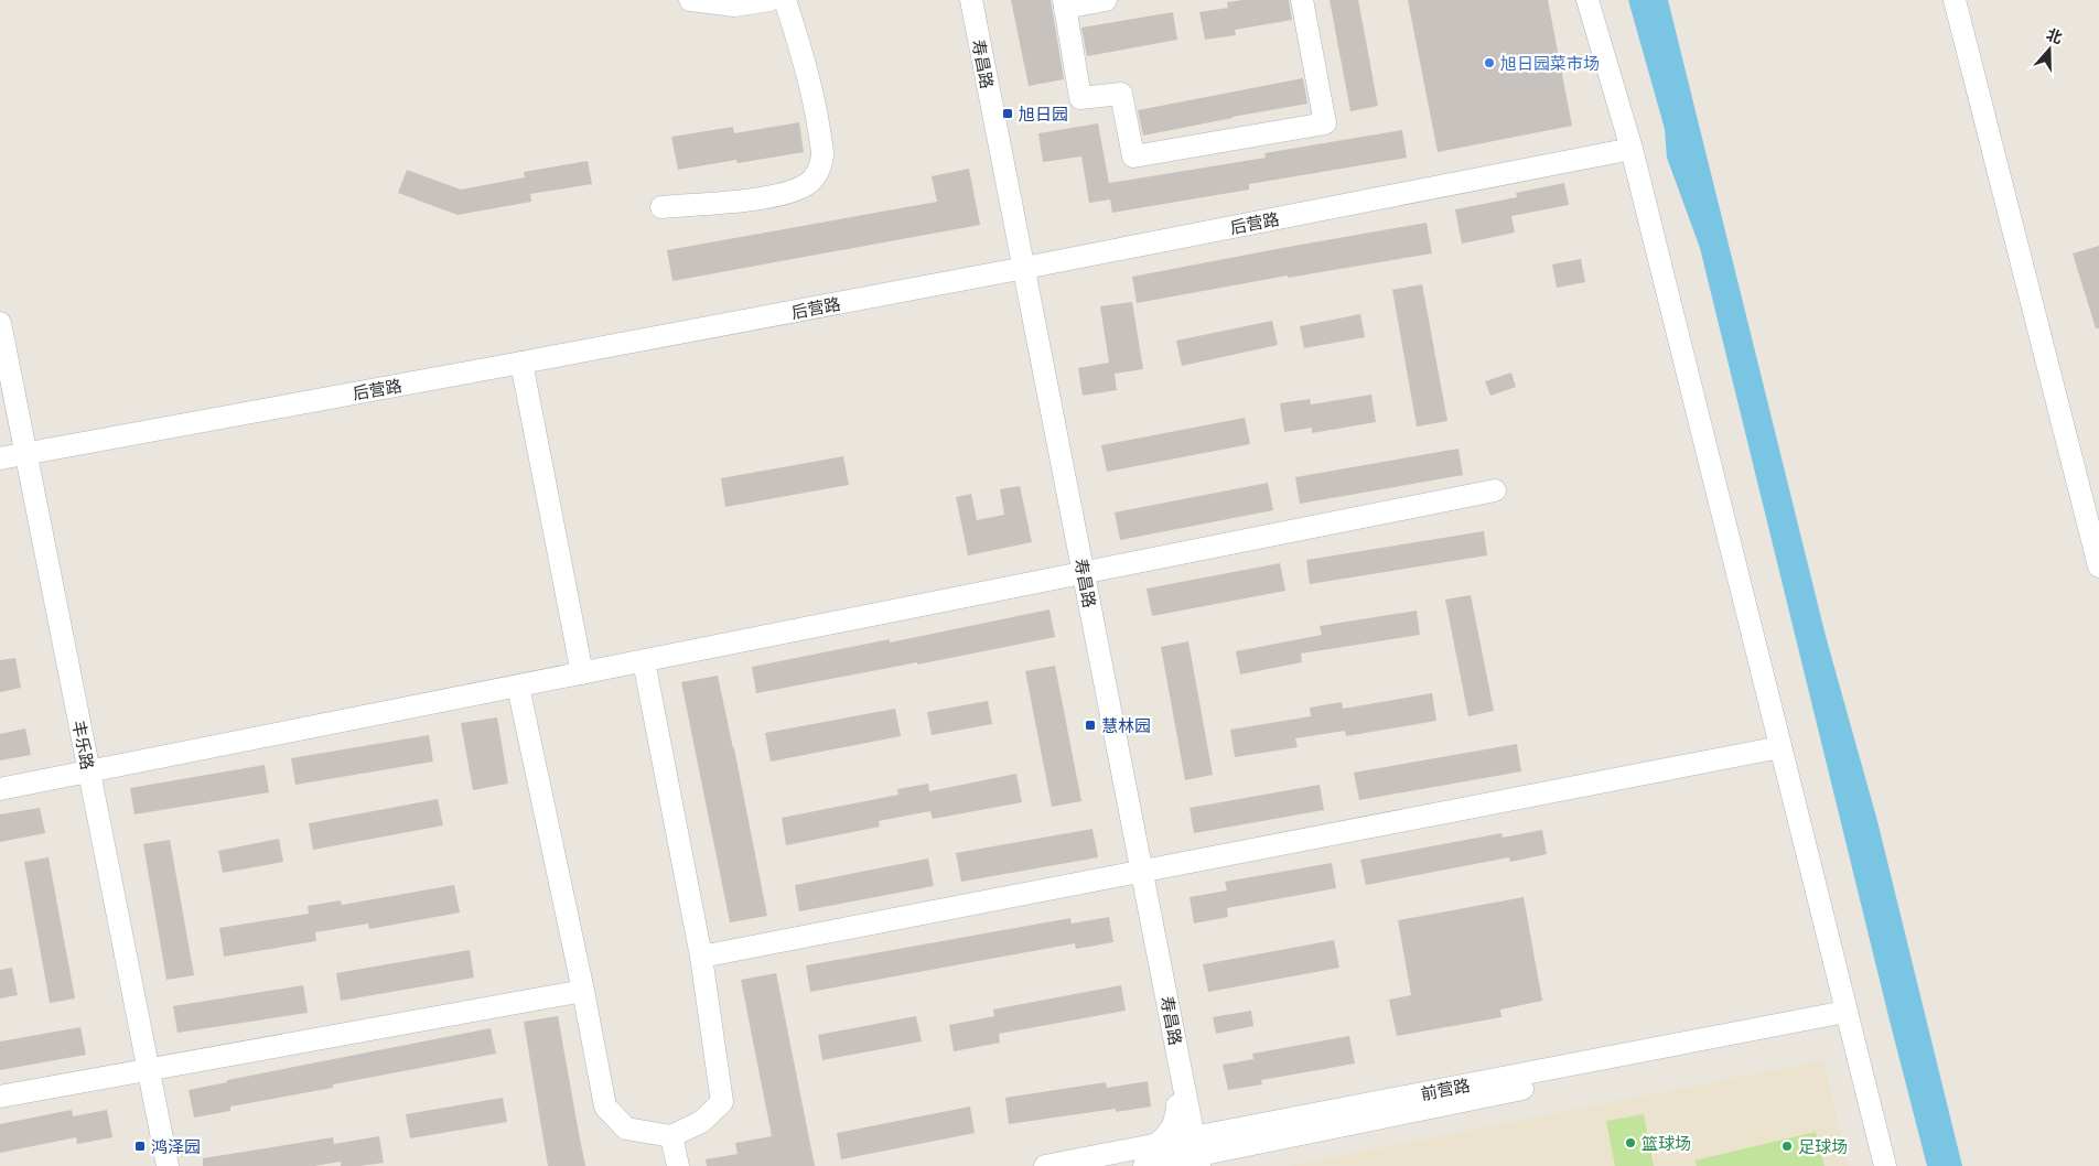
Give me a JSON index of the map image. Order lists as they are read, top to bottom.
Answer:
{
  "streets": {
    "street": [
      "寿昌路",
      "后营路",
      "丰乐路",
      "前营路"
    ]
  },
  "crossings": [
    ["寿昌路", "后营路"],
    ["寿昌路", "前营路"],
    ["后营路", "丰乐路"]
  ],
  "places": {
    "other": ["旭日园菜市场", "篮球场", "足球场"],
    "transit": ["旭日园", "慧林园", "鸿泽园"]
  },
  "north": "top"
}
